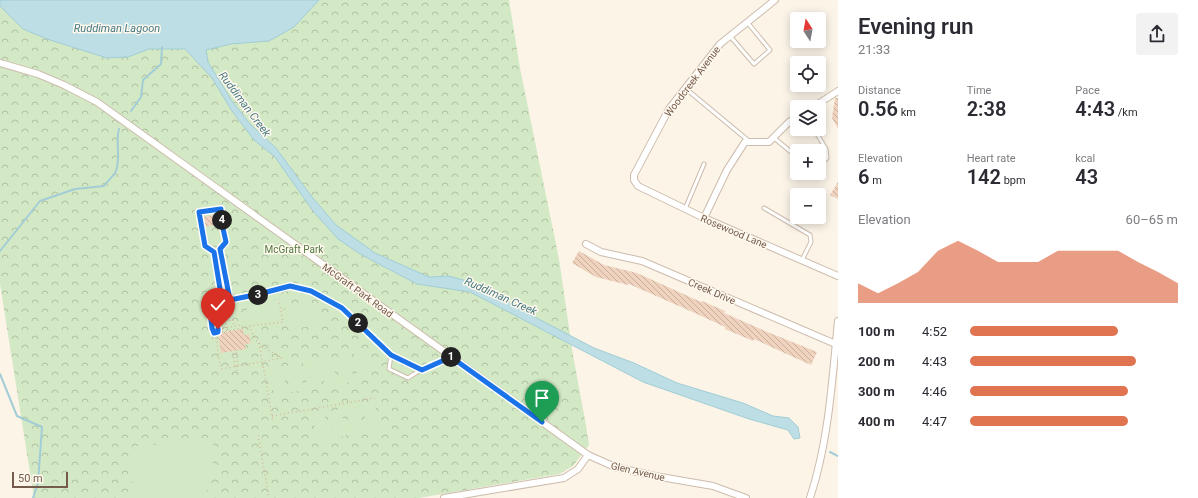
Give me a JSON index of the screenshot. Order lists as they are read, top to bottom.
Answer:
{
  "streets": {
    "street": [
      "Woodcreek Avenue",
      "Rosewood Lane",
      "McGraft Park Road",
      "Creek Drive",
      "Glen Avenue"
    ]
  },
  "crossings": [
    ["Woodcreek Avenue", "Rosewood Lane"],
    ["McGraft Park Road", "Glen Avenue"]
  ],
  "water": ["Ruddiman Lagoon", "Ruddiman Creek"],
  "parks": ["McGraft Park"],
  "scale_bar": "50 m",
  "north": "top",
  "page": {
    "heading": ["Evening run", "21:33"],
    "map_buttons": ["+", "−"],
    "stats": [
      ["Distance", "0.56 km"],
      ["Time", "2:38"],
      ["Pace", "4:43 /km"],
      ["Elevation", "6 m"],
      ["Heart rate", "142 bpm"],
      ["kcal", "43"]
    ],
    "chart": ["Elevation", "60–65 m"],
    "pins": [
      "4",
      "3",
      "2",
      "1"
    ],
    "list": [
      {
        "name": "100 m",
        "note": "4:52"
      },
      {
        "name": "200 m",
        "note": "4:43"
      },
      {
        "name": "300 m",
        "note": "4:46"
      },
      {
        "name": "400 m",
        "note": "4:47"
      }
    ],
    "scale": "50 m"
  }
}
